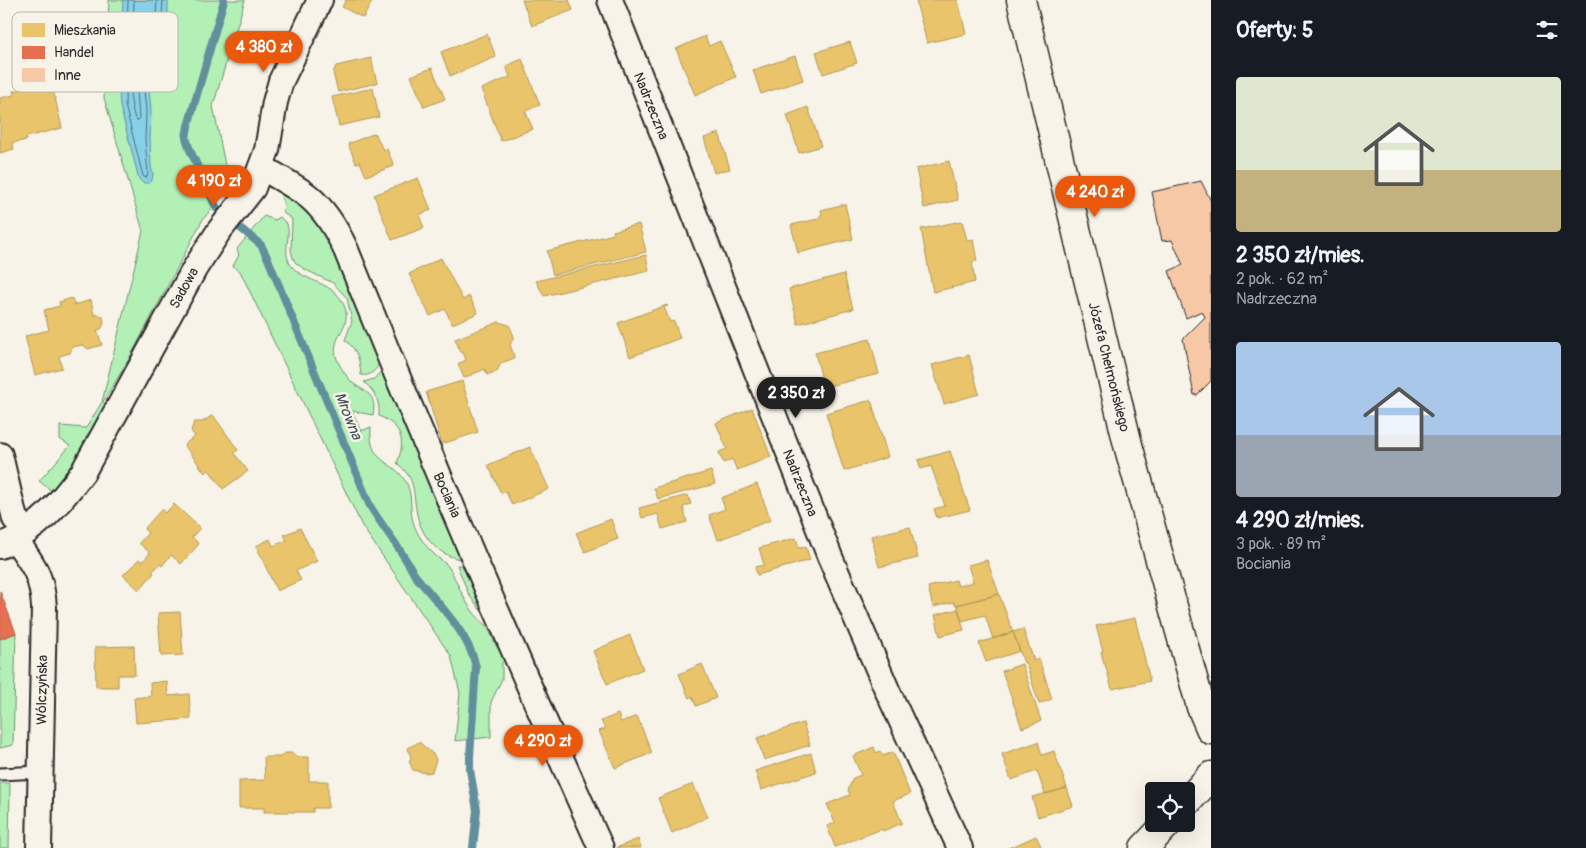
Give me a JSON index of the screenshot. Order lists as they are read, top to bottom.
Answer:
{
  "streets": {
    "street": [
      "Nadrzeczna",
      "Sadowa",
      "Józefa Chełmońskiego",
      "Bociania",
      "Wólczyńska"
    ]
  },
  "crossings": [
    ["Sadowa", "Bociania"],
    ["Sadowa", "Wólczyńska"]
  ],
  "water": ["Mrowna"],
  "legend": ["Mieszkania", "Handel", "Inne"],
  "page": {
    "heading": "Oferty: 5",
    "price": [
      "4 380 zł",
      "4 190 zł",
      "4 240 zł",
      "2 350 zł",
      "4 290 zł"
    ],
    "list": [
      {
        "name": "2 350 zł/mies.",
        "note": "2 pok. · 62 m² · Nadrzeczna"
      },
      {
        "name": "4 290 zł/mies.",
        "note": "3 pok. · 89 m² · Bociania"
      }
    ]
  }
}
